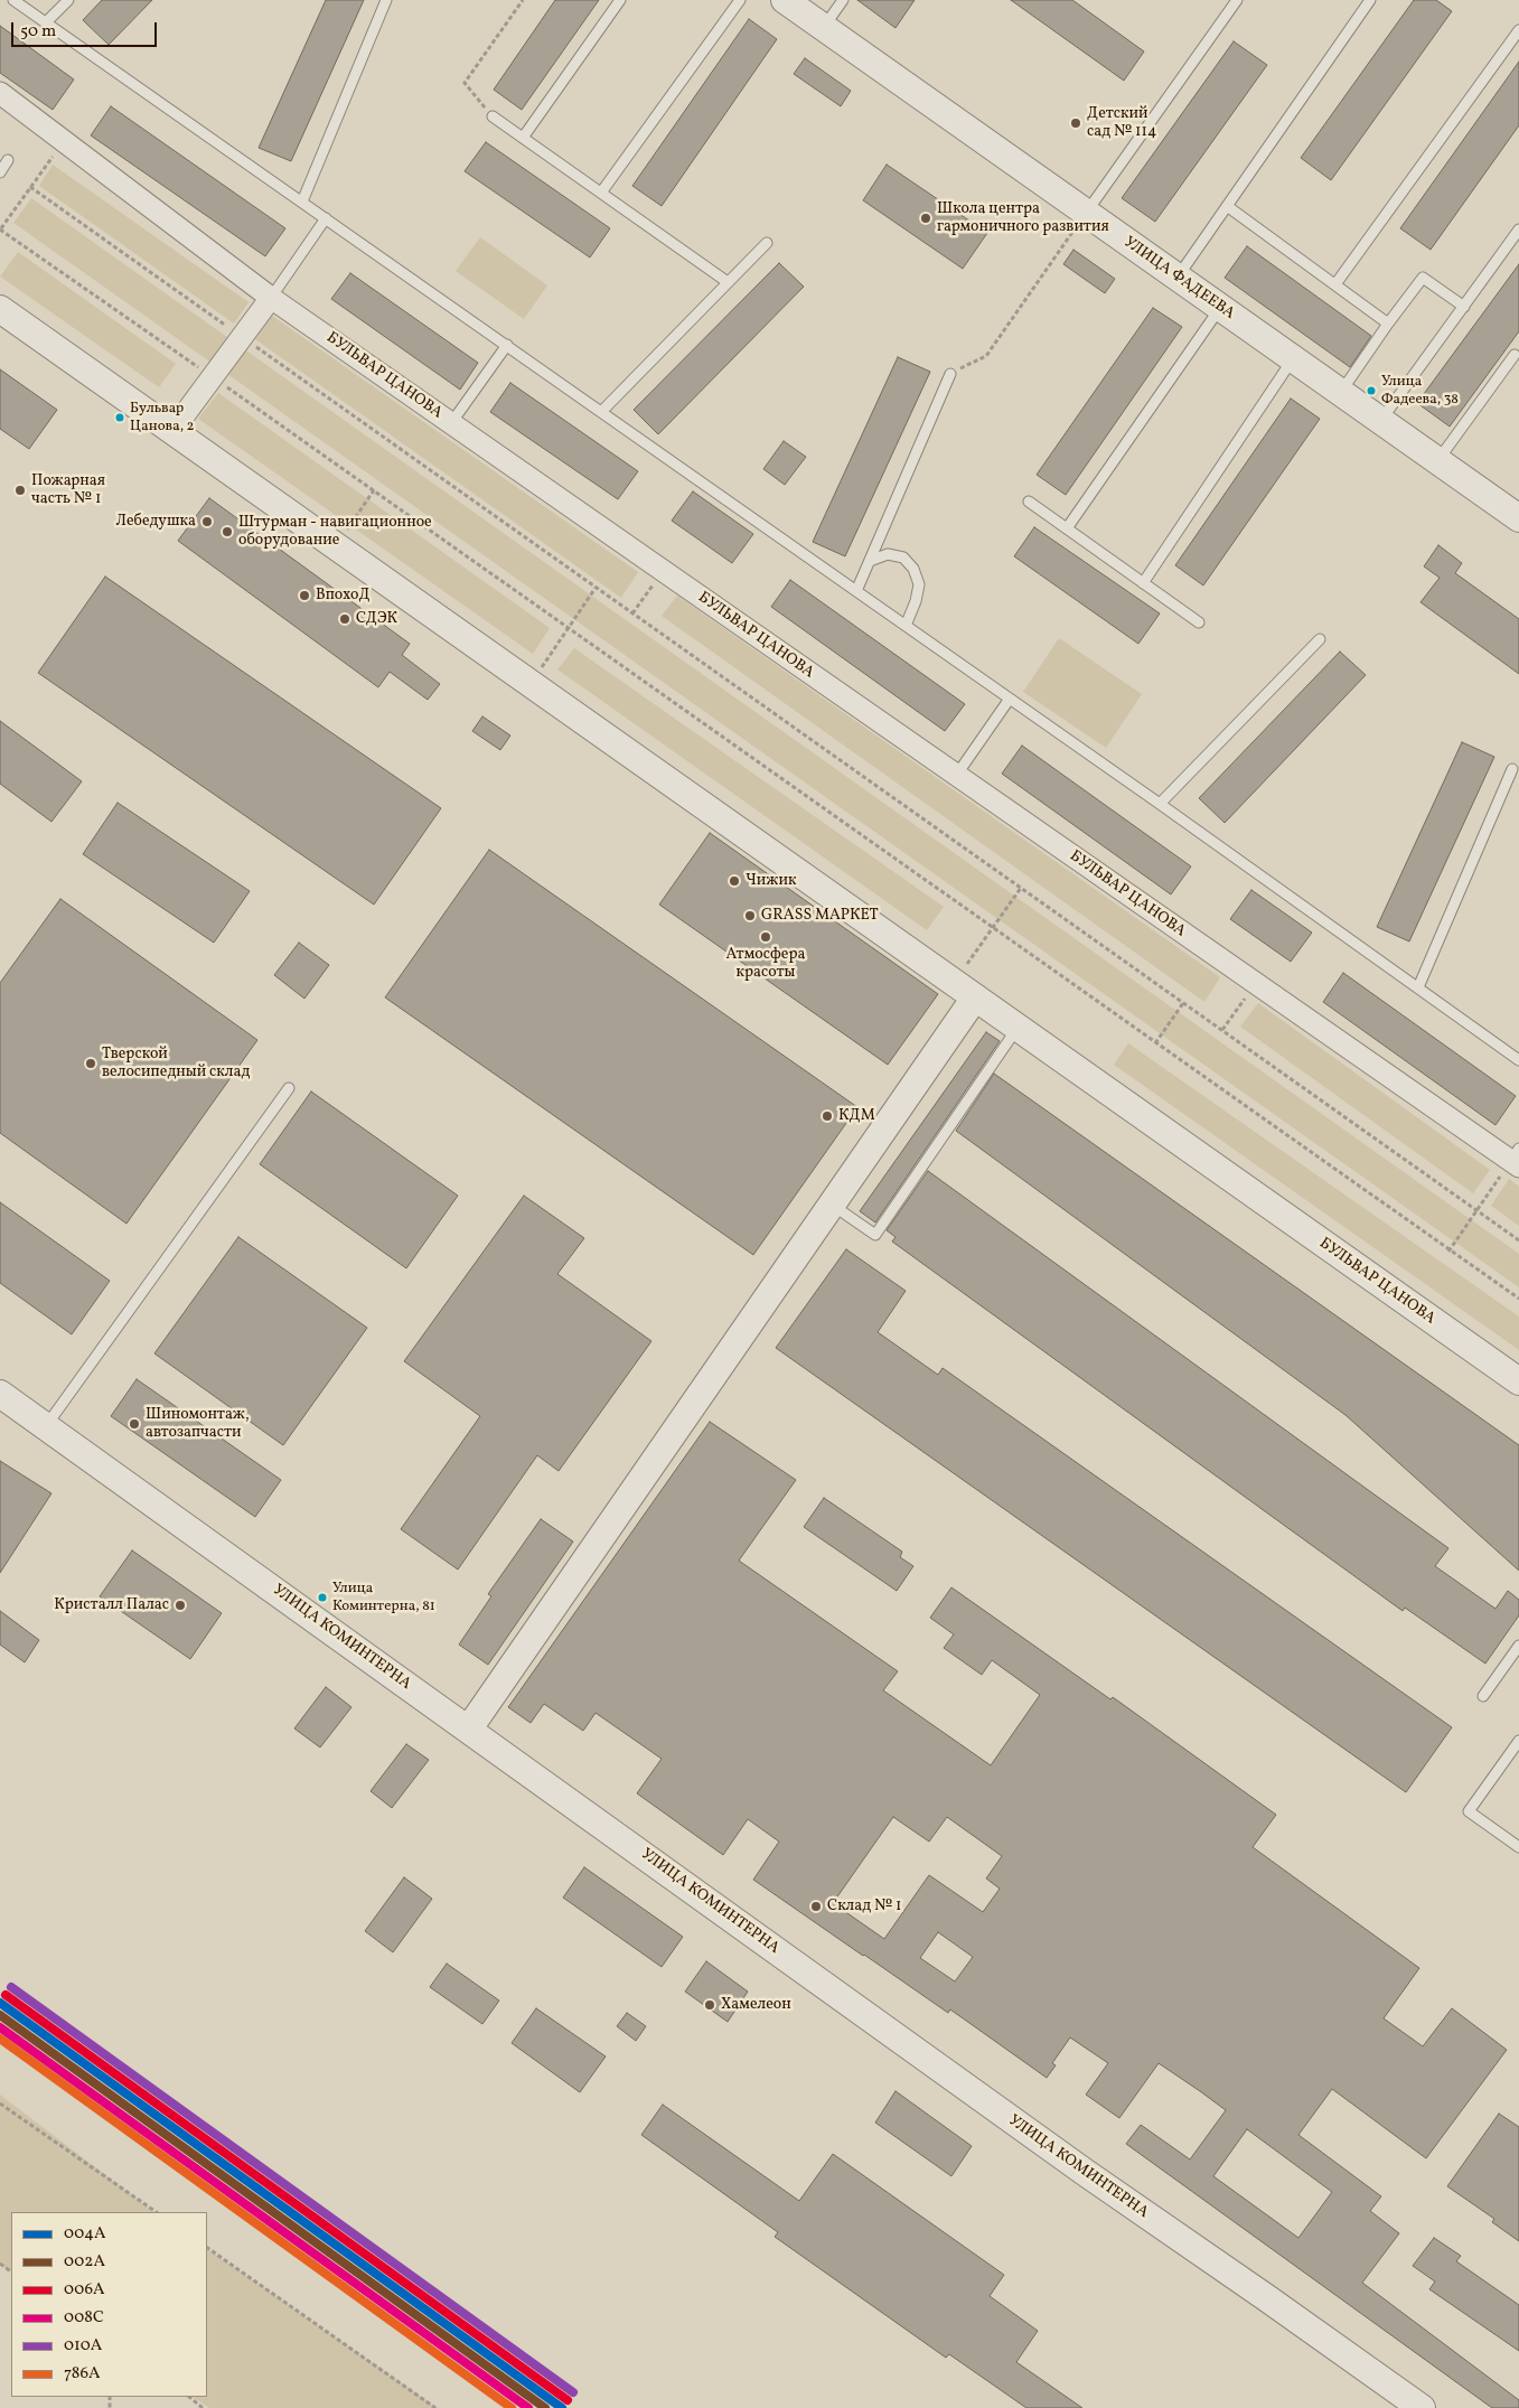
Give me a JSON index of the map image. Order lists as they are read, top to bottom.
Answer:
{
  "streets": {
    "street": ["УЛИЦА ФАДЕЕВА", "БУЛЬВАР ЦАНОВА", "УЛИЦА КОМИНТЕРНА"]
  },
  "places": [
    "Детский сад № 114",
    "Школа центра гармоничного развития",
    "Улица Фадеева, 38",
    "Бульвар Цанова, 2",
    "Пожарная часть № 1",
    "Лебедушка",
    "Штурман - навигационное оборудование",
    "ВпохоД",
    "СДЭК",
    "Чижик",
    "GRASS МАРКЕТ",
    "Атмосфера красоты",
    "Тверской велосипедный склад",
    "КДМ",
    "Шиномонтаж, автозапчасти",
    "Улица Коминтерна, 81",
    "Кристалл Палас",
    "Склад № 1",
    "Хамелеон"
  ],
  "lines": [
    "transit line 010А",
    "transit line 006А",
    "transit line 004А",
    "transit line 002А",
    "transit line 008С",
    "transit line 786А"
  ],
  "legend": [
    "004А",
    "002А",
    "006А",
    "008С",
    "010А",
    "786А"
  ],
  "scale_bar": "50 m"
}
